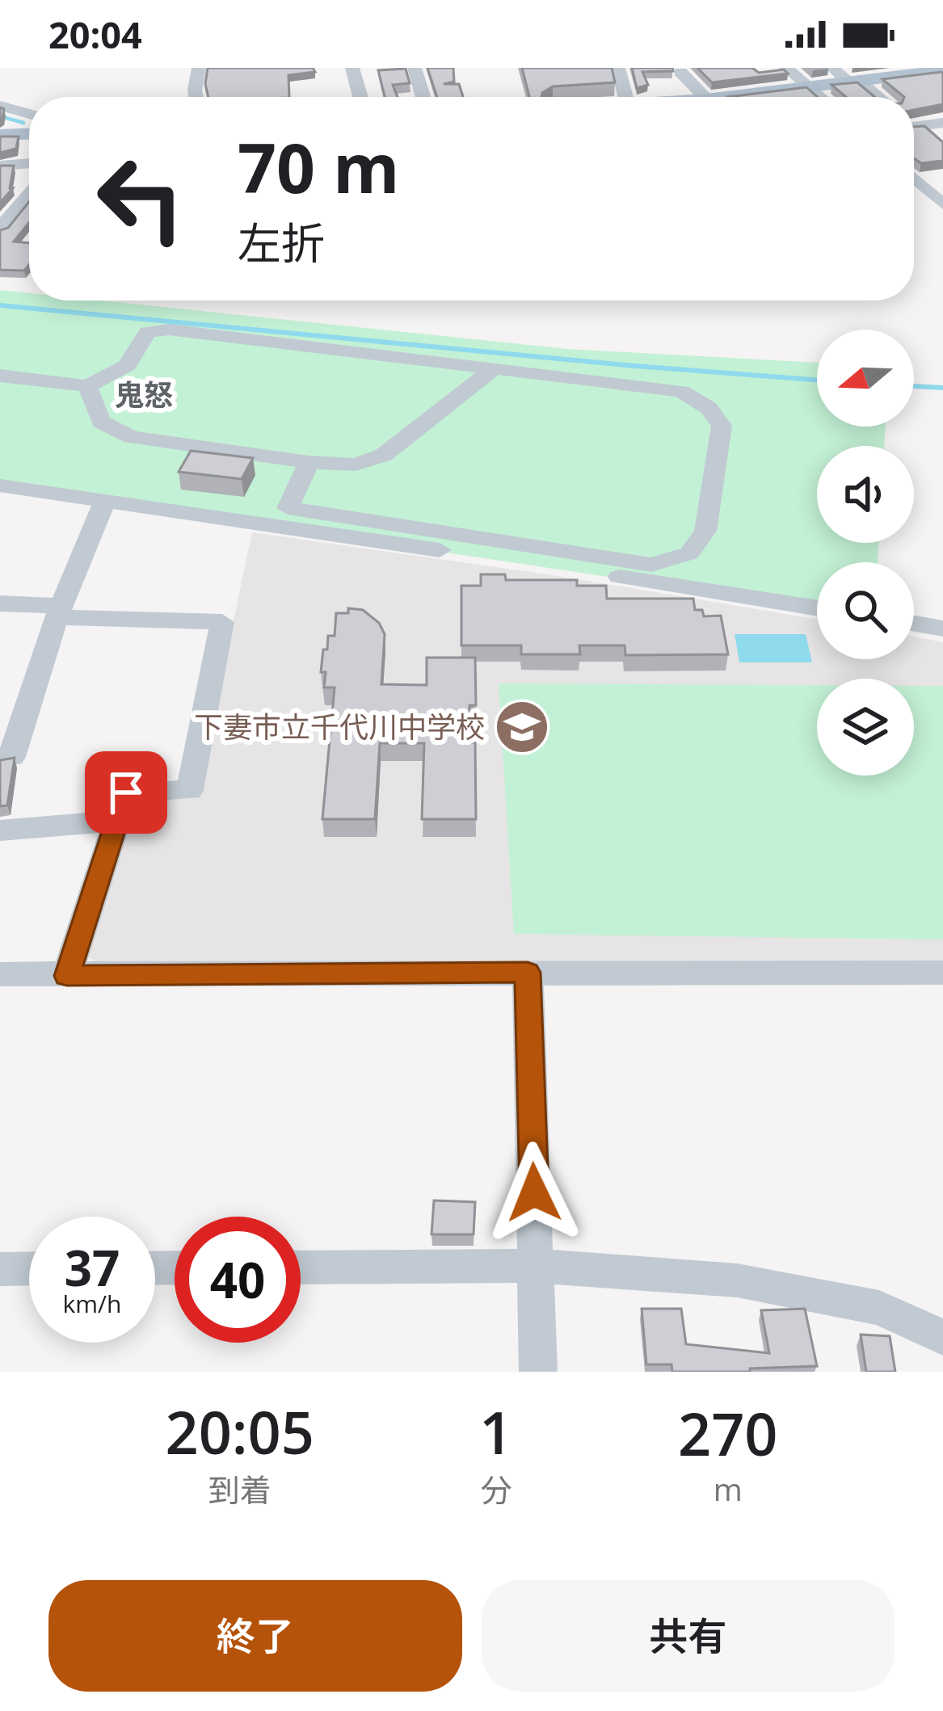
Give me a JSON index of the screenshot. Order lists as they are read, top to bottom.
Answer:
{
  "districts": ["鬼怒"],
  "places": {
    "school or university": ["下妻市立千代川中学校"]
  },
  "north": "left",
  "page": {
    "status": "20:04",
    "turn": ["70 m", "左折"],
    "speed": "37 km/h",
    "limit": "40",
    "eta": [
      "20:05",
      "到着",
      "1",
      "分",
      "270",
      "m"
    ],
    "buttons": ["終了", "共有"]
  }
}
